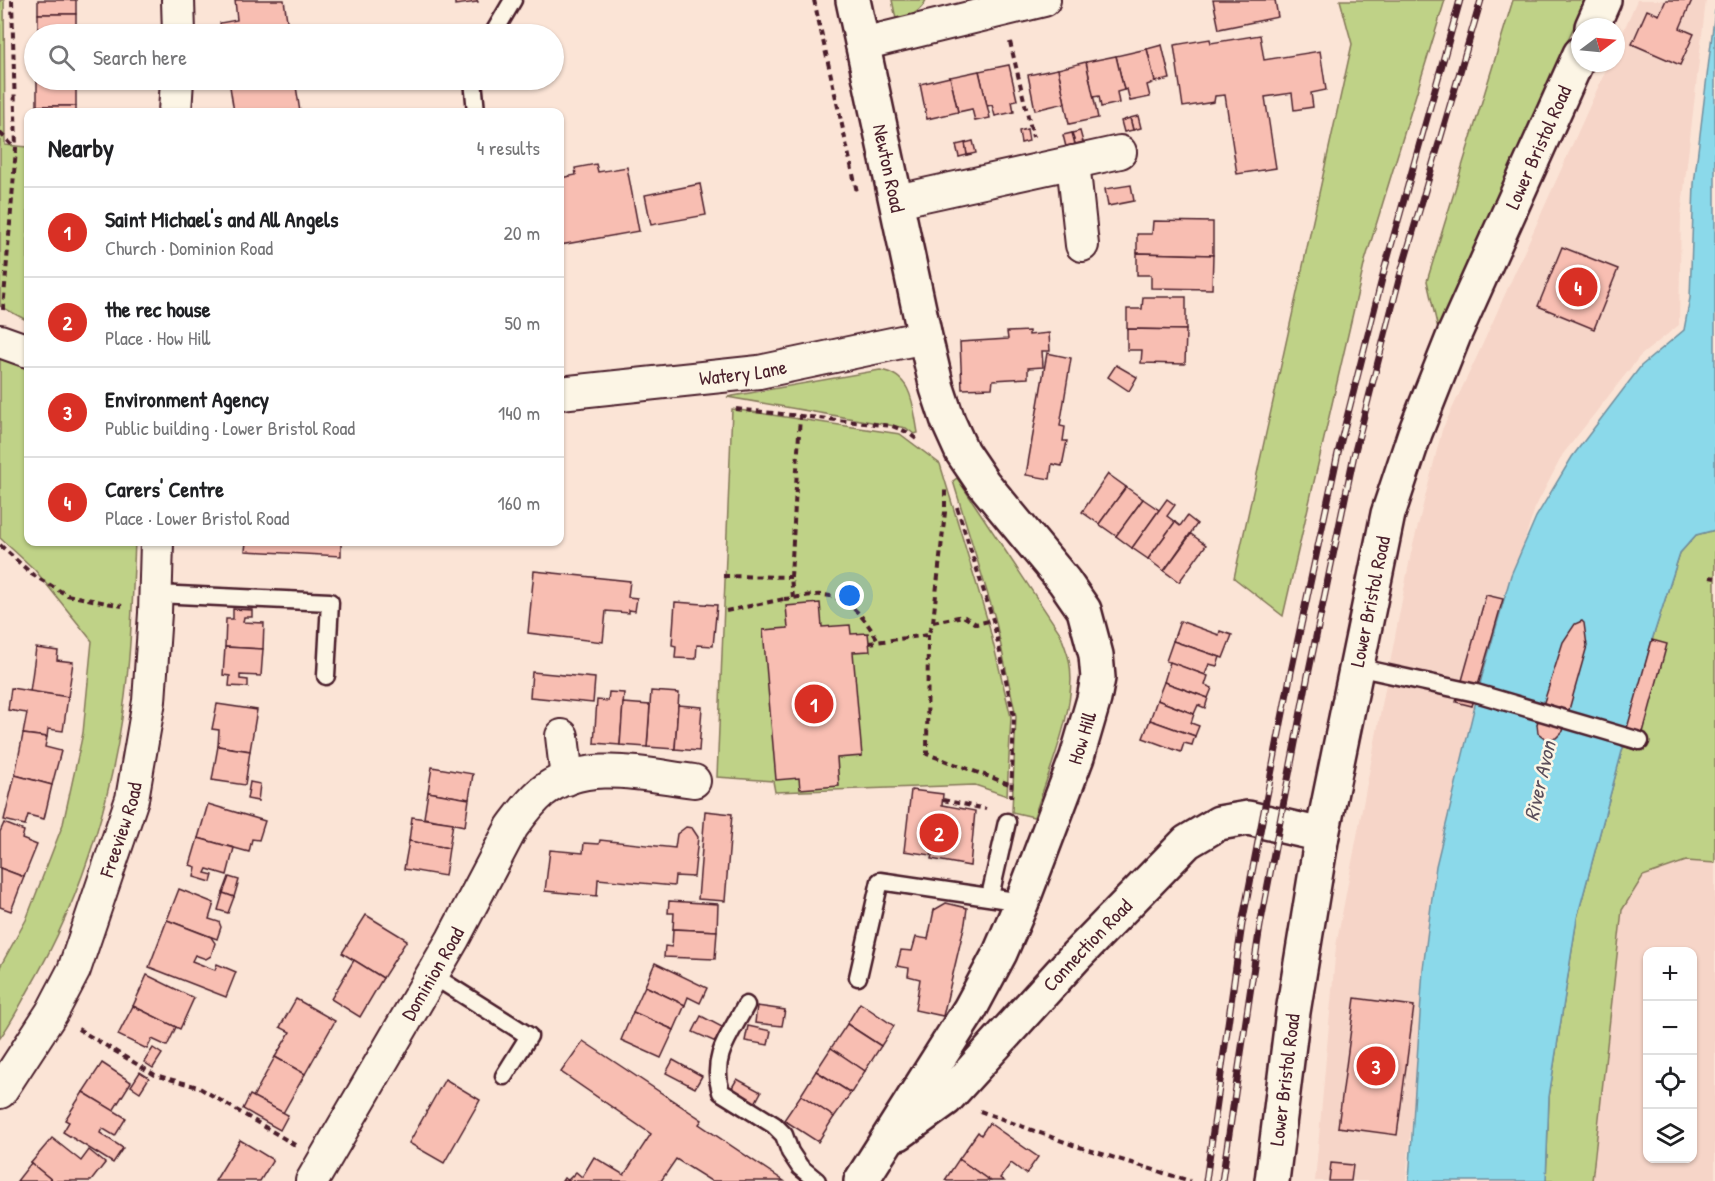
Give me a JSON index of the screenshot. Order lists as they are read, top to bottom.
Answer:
{
  "streets": {
    "main road": [
      "Lower Bristol Road",
      "Newton Road",
      "How Hill",
      "Connection Road"
    ],
    "street": ["Watery Lane", "Freeview Road", "Dominion Road"]
  },
  "crossings": [
    ["Lower Bristol Road", "Connection Road"],
    ["Newton Road", "Watery Lane"],
    ["Newton Road", "How Hill"],
    ["Watery Lane", "How Hill"],
    ["How Hill", "Connection Road"]
  ],
  "water": ["River Avon"],
  "north": "right",
  "page": {
    "search": "Search here",
    "heading": ["Nearby", "4 results"],
    "list": [
      {
        "mark": "1",
        "name": "Saint Michael's and All Angels",
        "note": "Church · Dominion Road",
        "value": "20 m"
      },
      {
        "mark": "2",
        "name": "the rec house",
        "note": "Place · How Hill",
        "value": "50 m"
      },
      {
        "mark": "3",
        "name": "Environment Agency",
        "note": "Public building · Lower Bristol Road",
        "value": "140 m"
      },
      {
        "mark": "4",
        "name": "Carers' Centre",
        "note": "Place · Lower Bristol Road",
        "value": "160 m"
      }
    ],
    "pins": [
      "4",
      "1",
      "2",
      "3"
    ],
    "map_buttons": ["+", "−"]
  }
}
